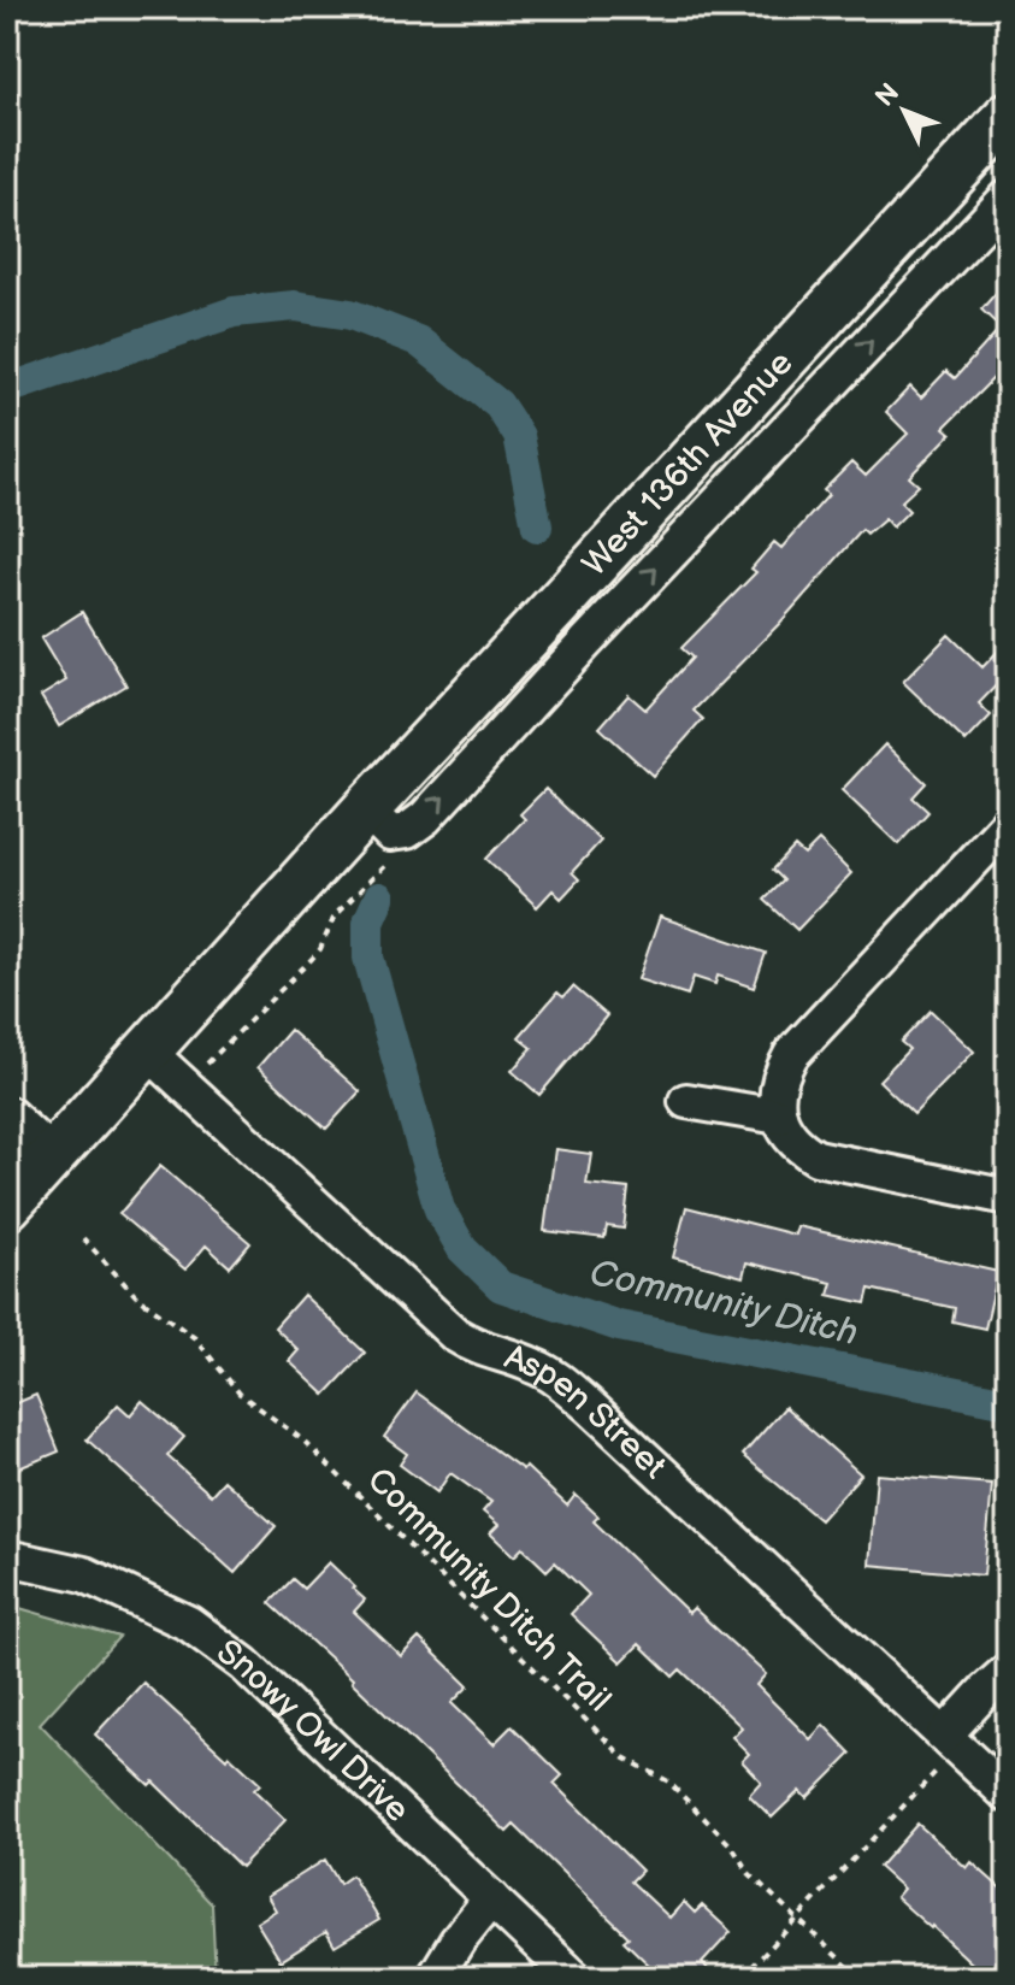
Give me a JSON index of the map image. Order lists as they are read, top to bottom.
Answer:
{
  "streets": {
    "main road": ["West 136th Avenue"],
    "street": ["Aspen Street", "Snowy Owl Drive"],
    "path": ["Community Ditch Trail"]
  },
  "crossings": [
    ["West 136th Avenue", "Aspen Street"]
  ],
  "water": ["Community Ditch"],
  "north": "top left"
}
